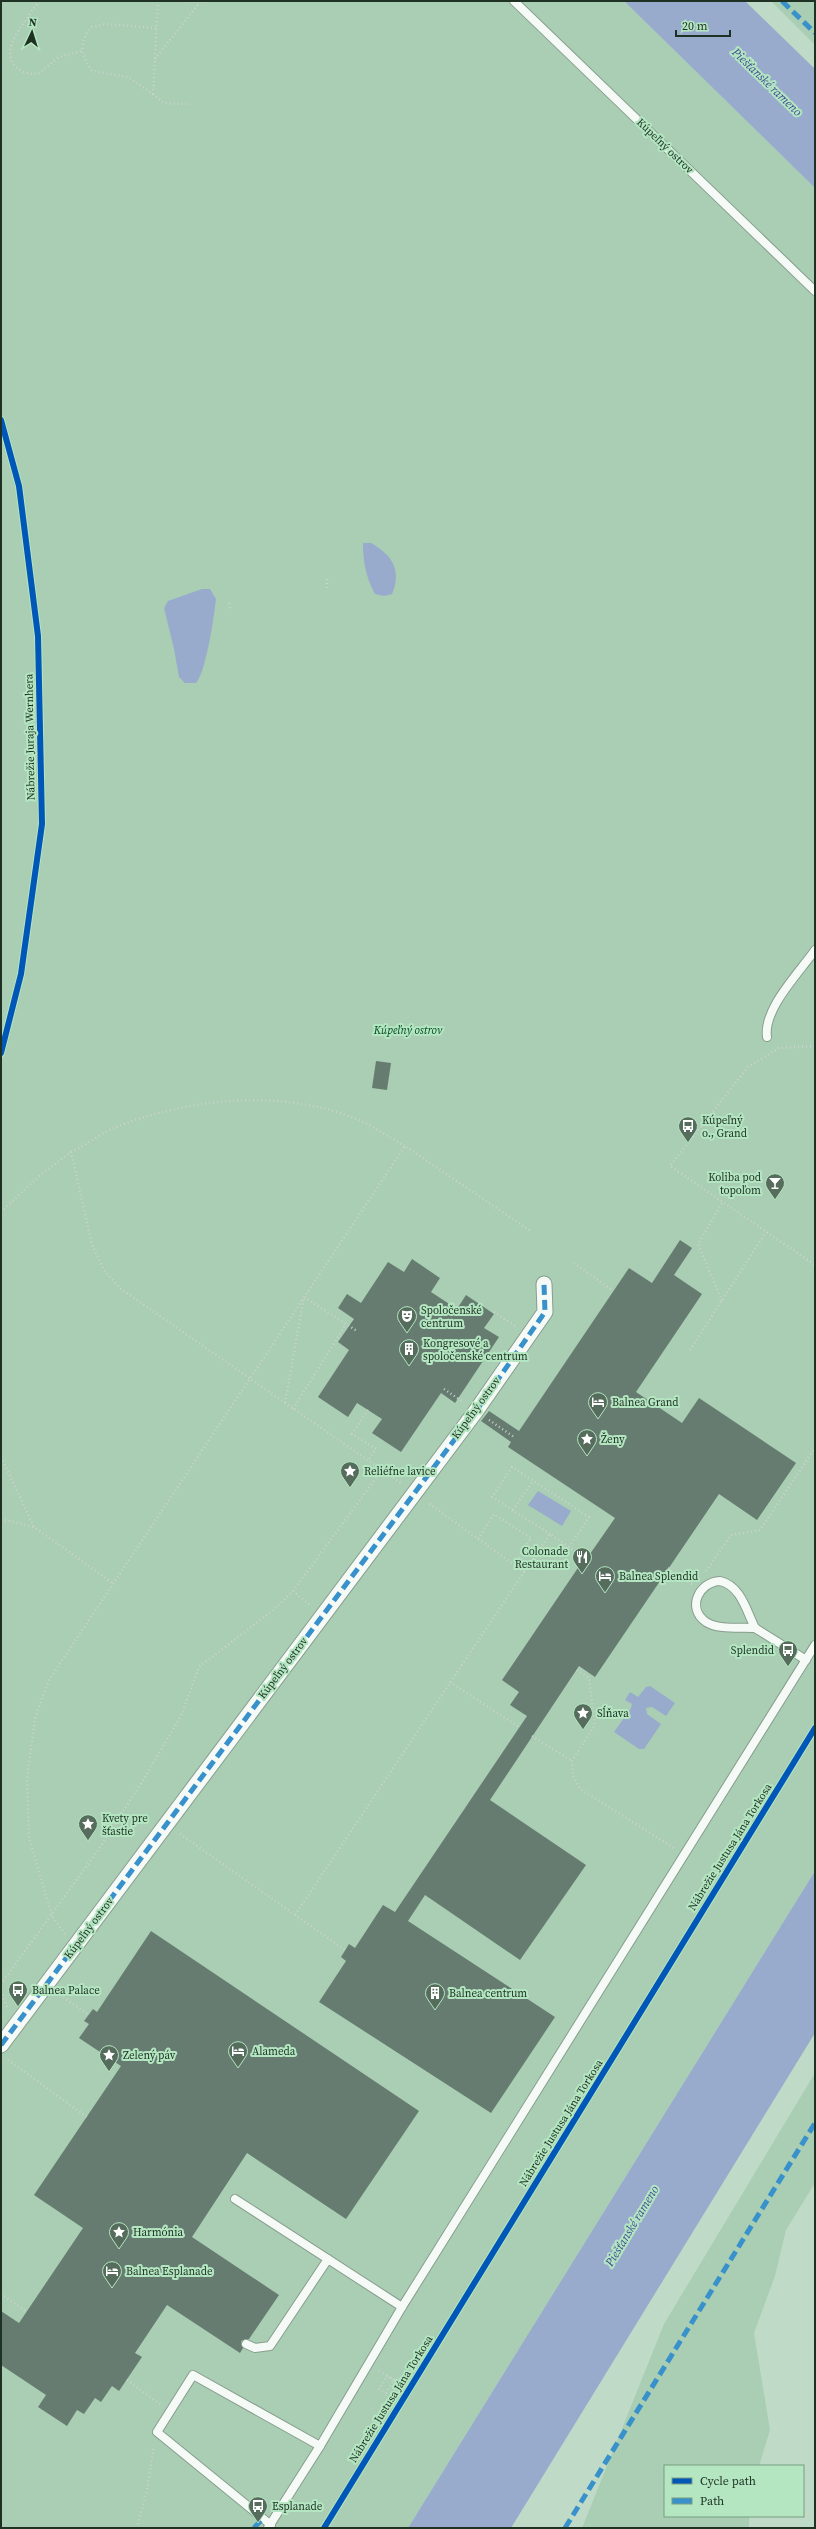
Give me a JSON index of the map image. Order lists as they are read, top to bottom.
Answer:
{
  "streets": {
    "street": ["Kúpeľný ostrov"],
    "cycle path": ["Nábrežie Juraja Wernhera", "Nábrežie Justusa Jána Torkosa"]
  },
  "water": ["Piešťanské rameno"],
  "parks": ["Kúpeľný ostrov"],
  "places": {
    "bus stop": [
      "Kúpeľný o., Grand",
      "Splendid",
      "Balnea Palace",
      "Esplanade"
    ],
    "bar": ["Koliba pod topoľom"],
    "theatre": ["Spoločenské centrum"],
    "building": ["Kongresové a spoločenské centrum", "Balnea centrum"],
    "hotel": [
      "Balnea Grand",
      "Balnea Splendid",
      "Alameda",
      "Balnea Esplanade"
    ],
    "place": [
      "Ženy",
      "Reliéfne lavice",
      "Sĺňava",
      "Kvety pre šťastie",
      "Zelený páv",
      "Harmónia"
    ],
    "restaurant": ["Colonade Restaurant"]
  },
  "legend": ["Cycle path", "Path"],
  "scale_bar": "20 m",
  "north": "top"
}
